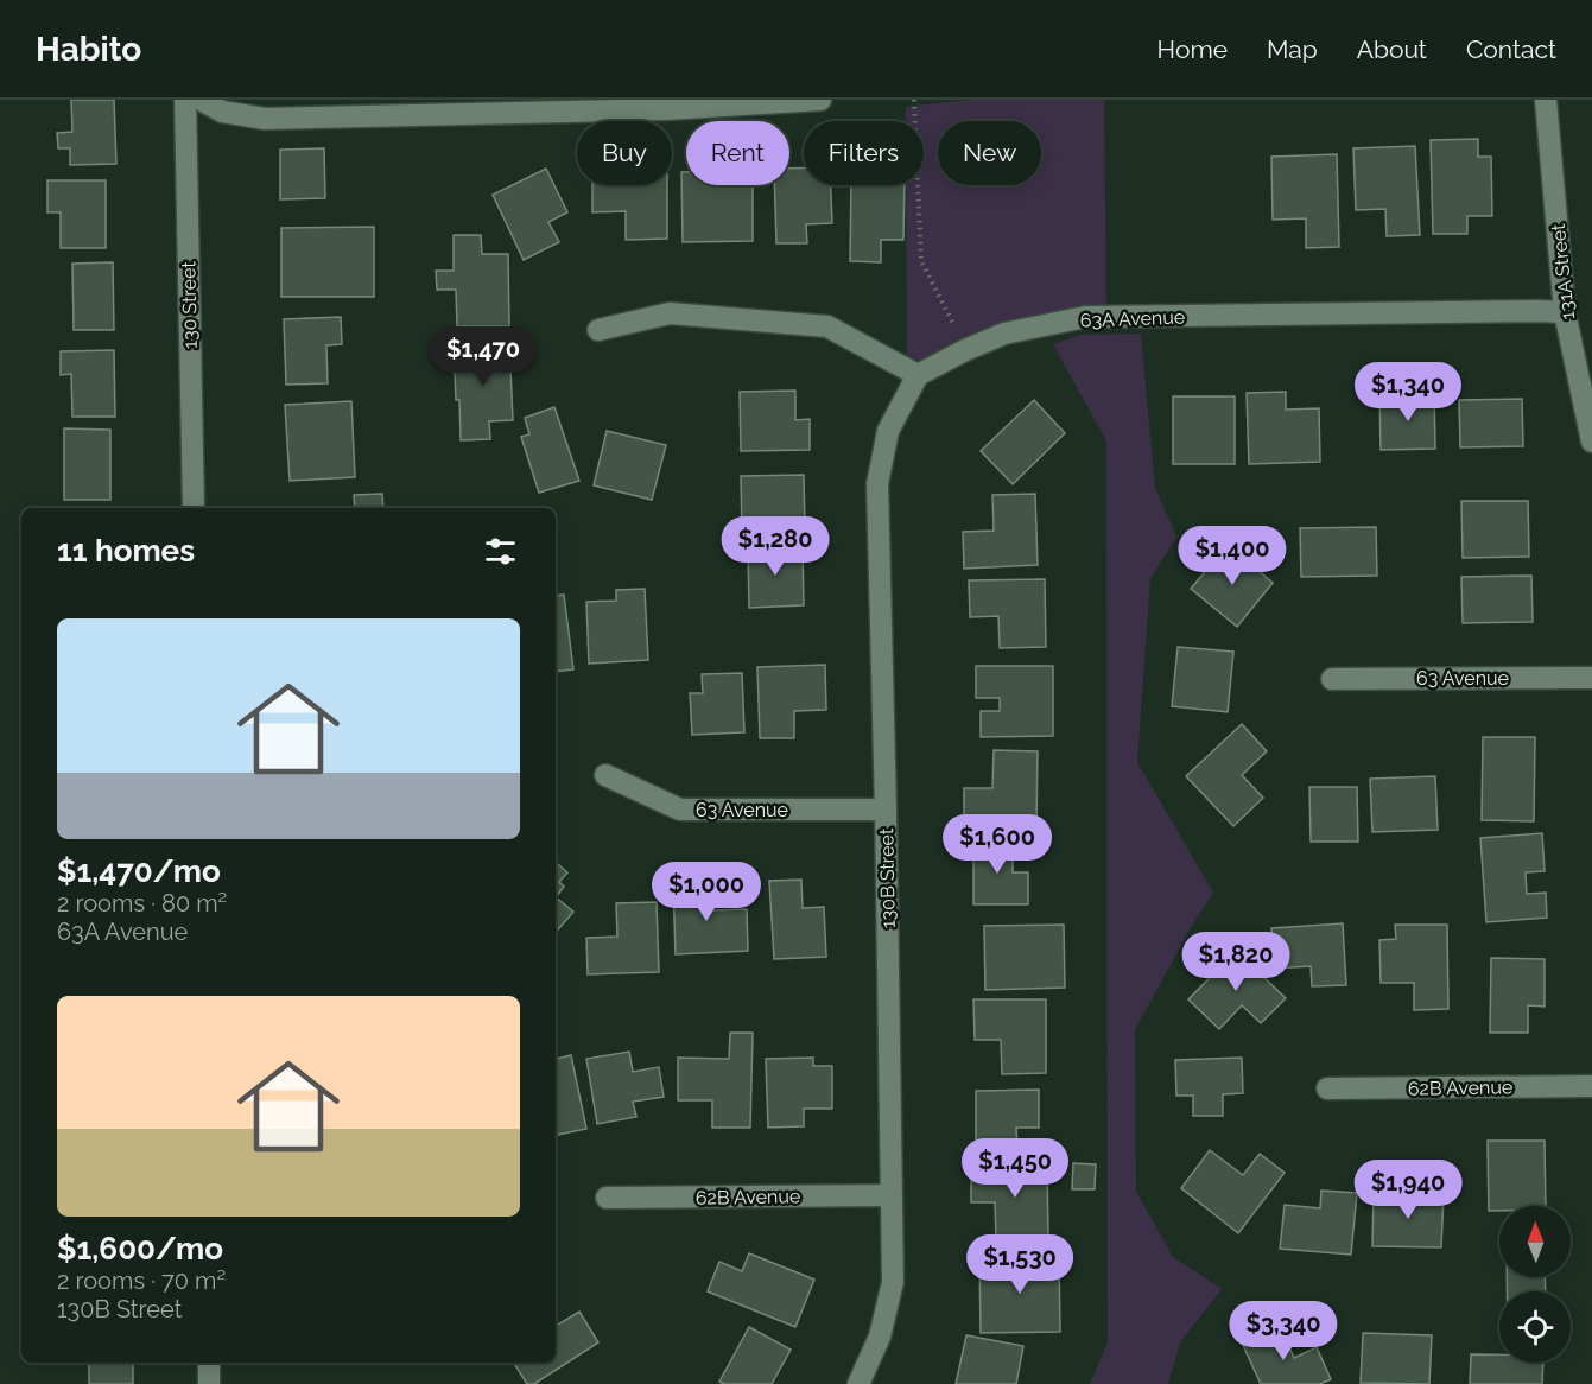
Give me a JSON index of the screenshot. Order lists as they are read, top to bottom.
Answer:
{
  "streets": {
    "street": [
      "131A Street",
      "130 Street",
      "63A Avenue",
      "63 Avenue",
      "130B Street",
      "62B Avenue"
    ]
  },
  "crossings": [
    ["131A Street", "63A Avenue"],
    ["63A Avenue", "130B Street"],
    ["63 Avenue", "130B Street"],
    ["130B Street", "62B Avenue"]
  ],
  "north": "top",
  "page": {
    "header": "Habito",
    "nav": [
      "Home",
      "Map",
      "About",
      "Contact"
    ],
    "chip": [
      "Buy",
      "Rent",
      "Filters",
      "New"
    ],
    "price": [
      "$1,470",
      "$1,340",
      "$1,280",
      "$1,400",
      "$1,600",
      "$1,000",
      "$1,820",
      "$1,450",
      "$1,940",
      "$1,530",
      "$3,340"
    ],
    "heading": "11 homes",
    "list": [
      {
        "name": "$1,470/mo",
        "note": "2 rooms · 80 m² · 63A Avenue"
      },
      {
        "name": "$1,600/mo",
        "note": "2 rooms · 70 m² · 130B Street"
      }
    ]
  }
}
